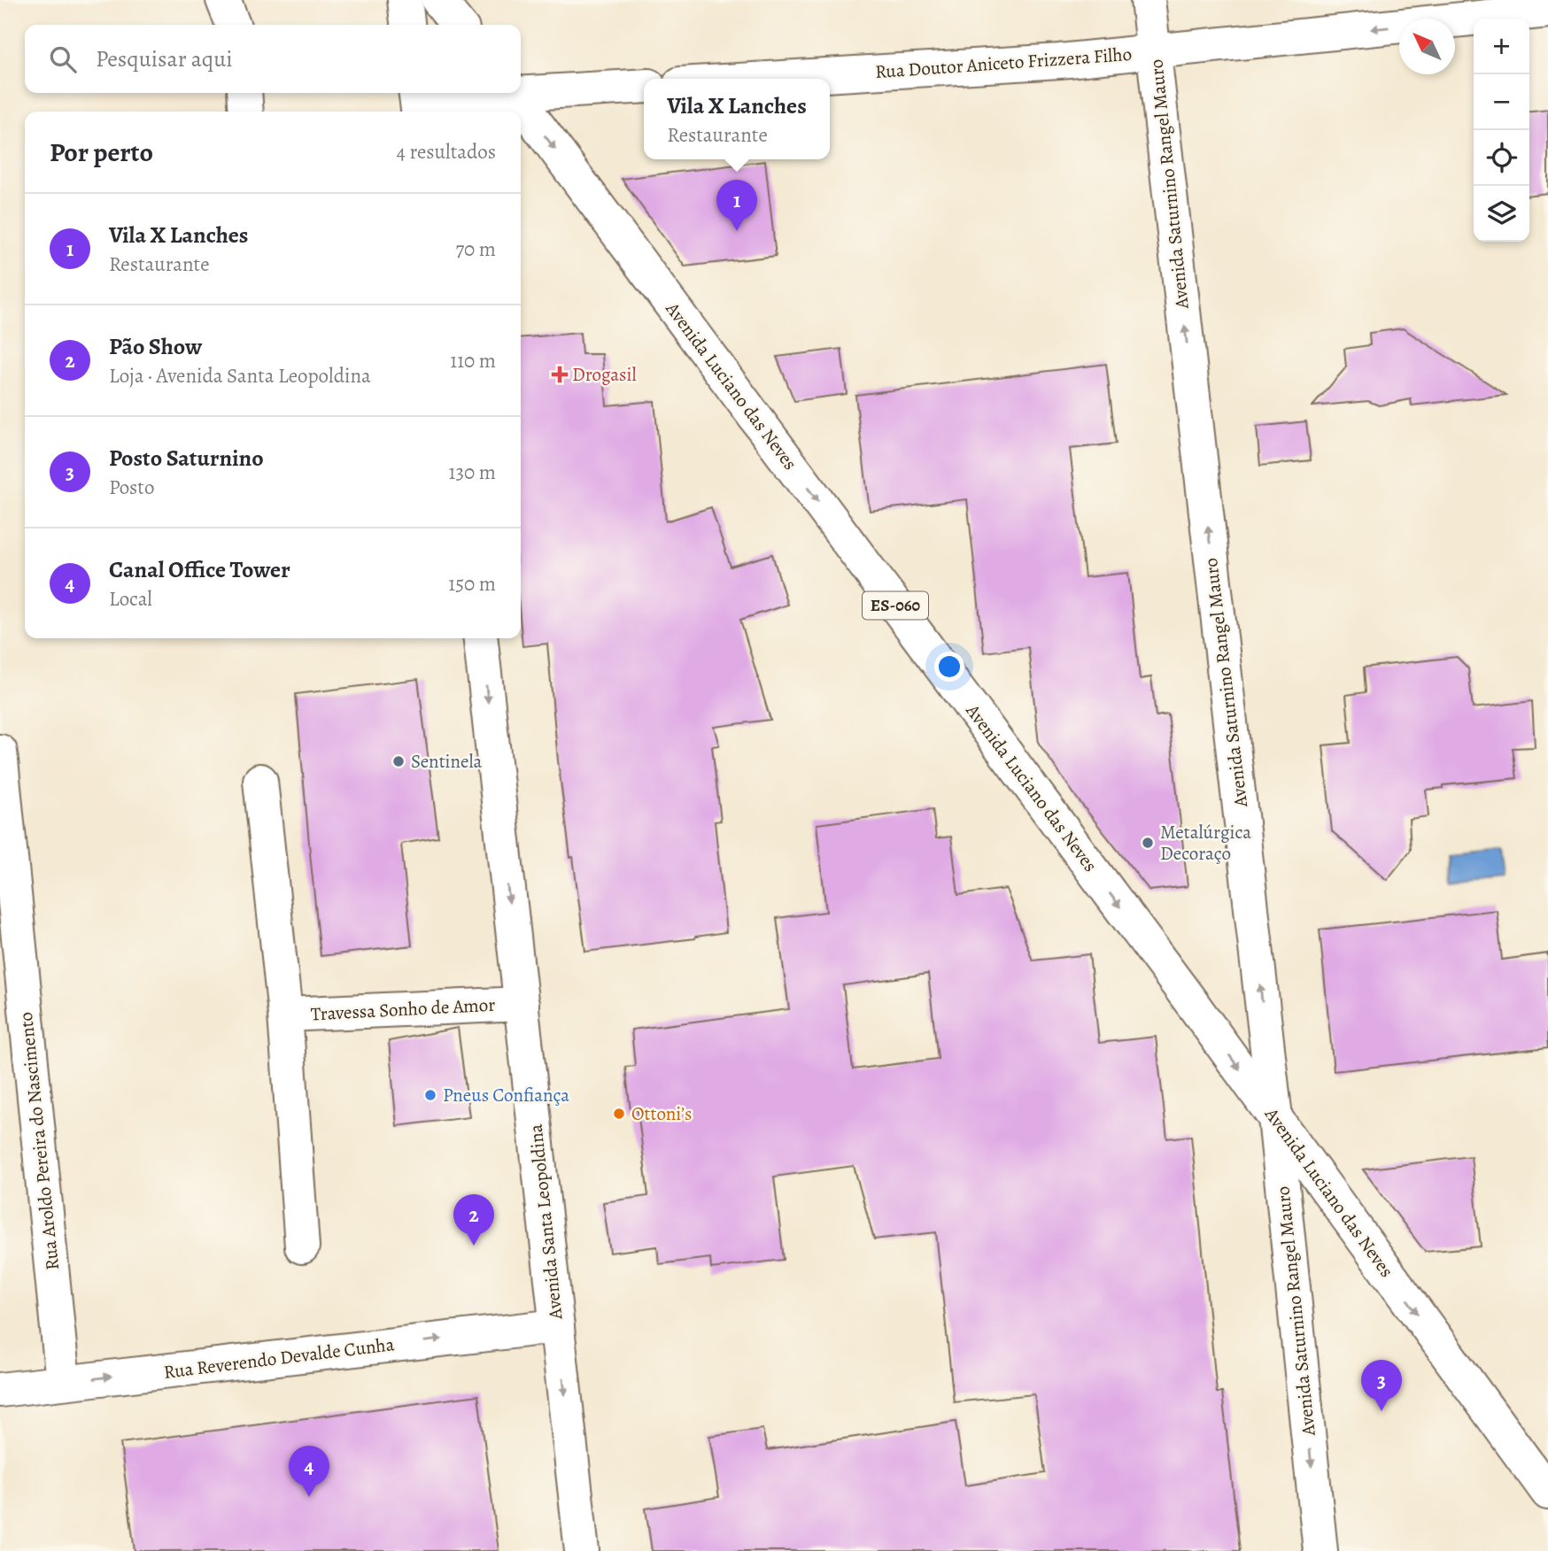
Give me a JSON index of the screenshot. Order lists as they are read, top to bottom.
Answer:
{
  "streets": {
    "street": [
      "Rua Doutor Aniceto Frizzera Filho",
      "Avenida Saturnino Rangel Mauro",
      "Avenida Luciano das Neves",
      "ES-060",
      "Travessa Sonho de Amor",
      "Rua Aroldo Pereira do Nascimento",
      "Avenida Santa Leopoldina",
      "Rua Reverendo Devalde Cunha"
    ]
  },
  "crossings": [
    ["Rua Doutor Aniceto Frizzera Filho", "Avenida Saturnino Rangel Mauro"],
    ["Avenida Saturnino Rangel Mauro", "Avenida Luciano das Neves"],
    ["Travessa Sonho de Amor", "Avenida Santa Leopoldina"],
    ["Rua Aroldo Pereira do Nascimento", "Rua Reverendo Devalde Cunha"],
    ["Avenida Santa Leopoldina", "Rua Reverendo Devalde Cunha"]
  ],
  "one_way": [
    "Rua Doutor Aniceto Frizzera Filho",
    "Avenida Luciano das Neves",
    "Avenida Santa Leopoldina",
    "Rua Reverendo Devalde Cunha"
  ],
  "places": {
    "health": ["Drogasil"],
    "other": [
      "Sentinela",
      "Metalúrgica Decoraço",
      "Pneus Confiança",
      "Ottoni’s"
    ]
  },
  "north": "top left",
  "page": {
    "map_buttons": ["+", "−"],
    "search": "Pesquisar aqui",
    "popup": ["Vila X Lanches", "Restaurante"],
    "heading": ["Por perto", "4 resultados"],
    "pins": [
      "1",
      "2",
      "3",
      "4"
    ],
    "list": [
      {
        "mark": "1",
        "name": "Vila X Lanches",
        "note": "Restaurante",
        "value": "70 m"
      },
      {
        "mark": "2",
        "name": "Pão Show",
        "note": "Loja · Avenida Santa Leopoldina",
        "value": "110 m"
      },
      {
        "mark": "3",
        "name": "Posto Saturnino",
        "note": "Posto",
        "value": "130 m"
      },
      {
        "mark": "4",
        "name": "Canal Office Tower",
        "note": "Local",
        "value": "150 m"
      }
    ]
  }
}
